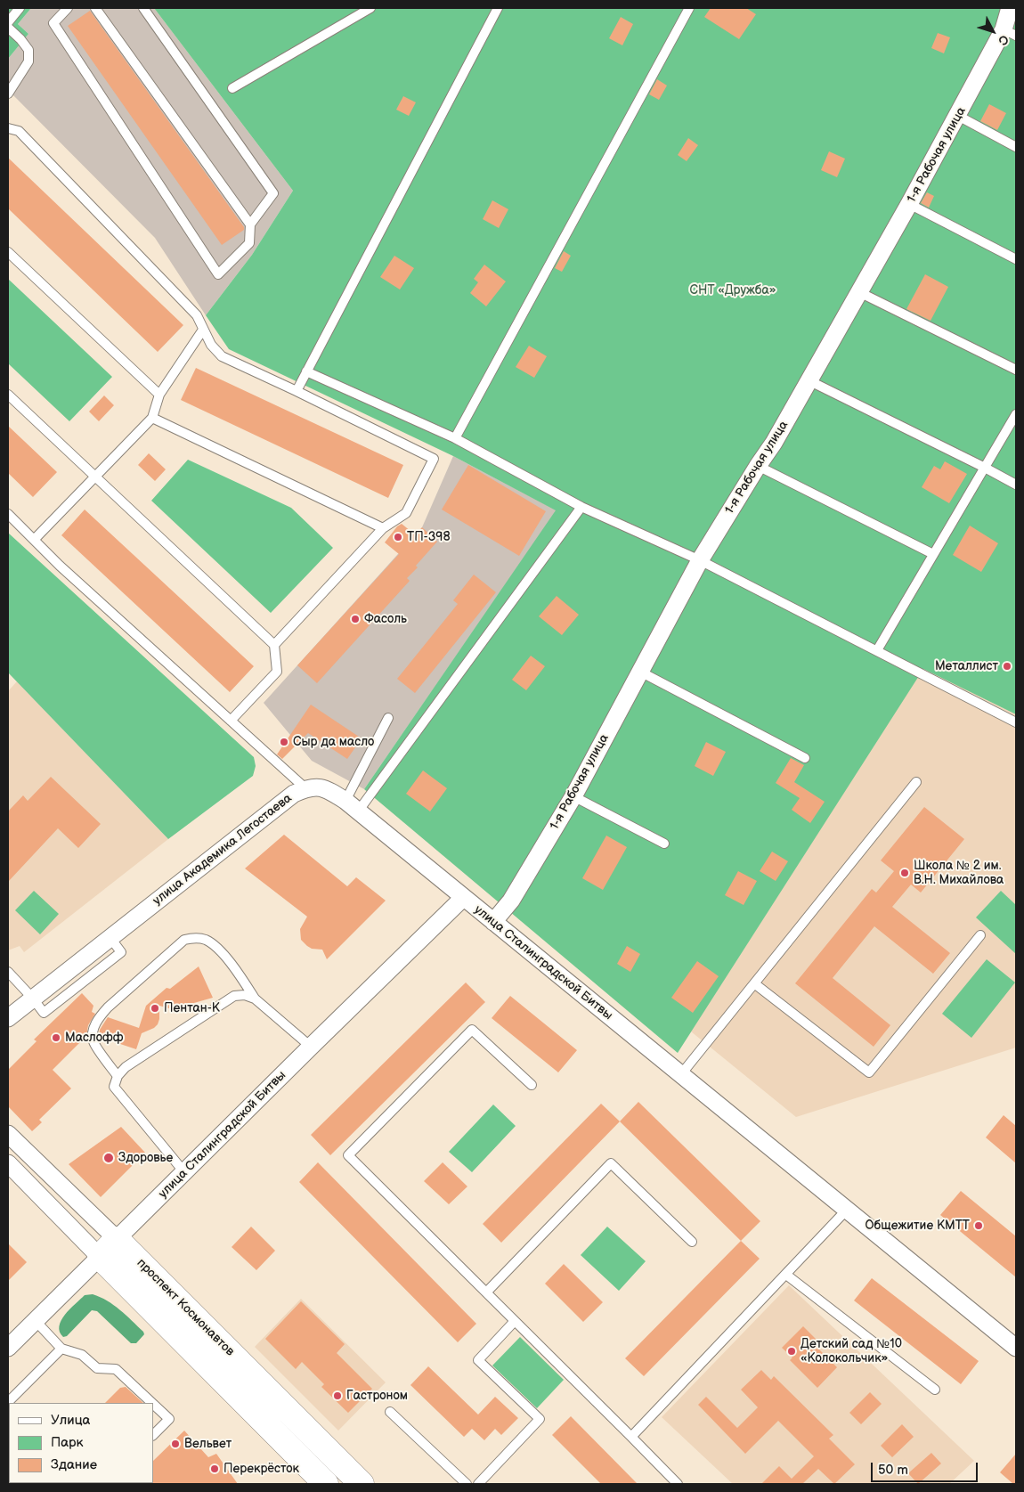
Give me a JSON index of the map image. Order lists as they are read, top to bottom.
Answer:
{
  "streets": {
    "street": [
      "1-я Рабочая улица",
      "улица Академика Легостаева",
      "улица Сталинградской Битвы",
      "проспект Космонавтов"
    ]
  },
  "crossings": [
    ["1-я Рабочая улица", "улица Сталинградской Битвы"],
    ["улица Академика Легостаева", "улица Сталинградской Битвы"],
    ["улица Сталинградской Битвы", "проспект Космонавтов"]
  ],
  "parks": ["СНТ «Дружба»"],
  "places": [
    "ТП-398",
    "Фасоль",
    "Металлист",
    "Сыр да масло",
    "Школа № 2 им. В.Н. Михайлова",
    "Пентан-К",
    "Маслофф",
    "Здоровье",
    "Общежитие КМТТ",
    "Детский сад №10 «Колокольчик»",
    "Гастроном",
    "Вельвет",
    "Перекрёсток"
  ],
  "legend": ["Улица", "Парк", "Здание"],
  "scale_bar": "50 m",
  "north": "bottom right"
}
